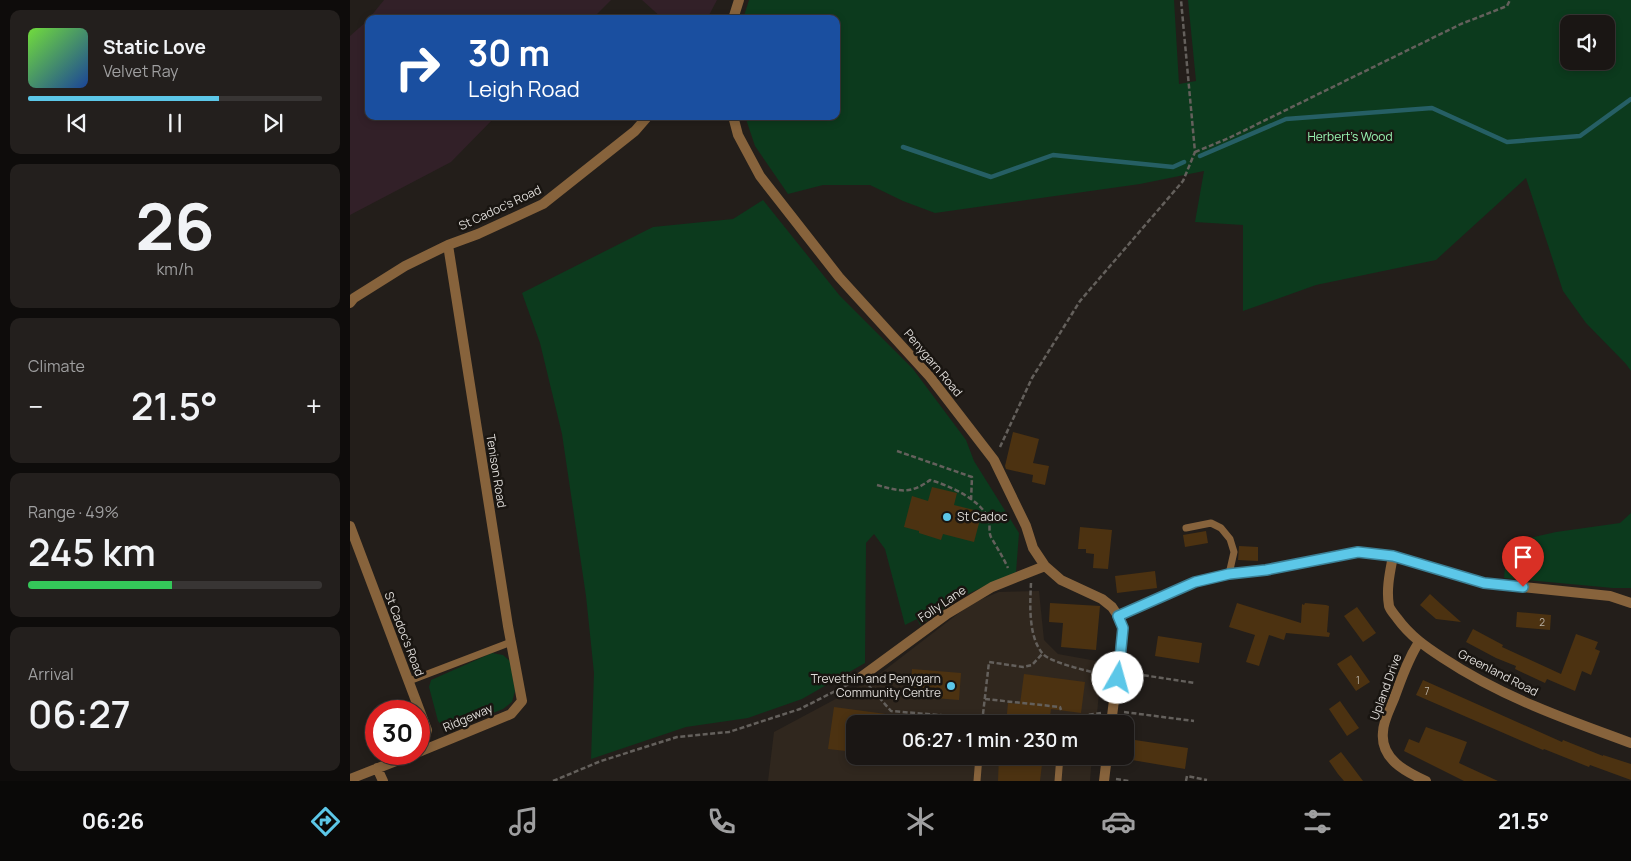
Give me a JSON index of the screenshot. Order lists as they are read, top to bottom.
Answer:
{
  "streets": {
    "street": [
      "St Cadoc's Road",
      "Penygarn Road",
      "Tenison Road",
      "Folly Lane",
      "Greenland Road",
      "Upland Drive",
      "Ridgeway"
    ]
  },
  "crossings": [
    ["St Cadoc's Road", "Tenison Road"],
    ["Penygarn Road", "Folly Lane"],
    ["Tenison Road", "Ridgeway"],
    ["Greenland Road", "Upland Drive"]
  ],
  "parks": ["Herbert's Wood"],
  "places": ["St Cadoc", "Trevethin and Penygarn Community Centre"],
  "house_numbers": ["2", "1", "7"],
  "page": {
    "turn": ["30 m", "Leigh Road"],
    "song": ["Static Love", "Velvet Ray"],
    "tile": [
      ["26", "km/h"],
      "Climate",
      ["Range · 49%", "245 km"],
      ["Arrival", "06:27"]
    ],
    "heat": ["−", "21.5°", "+"],
    "limit": "30",
    "trip": "06:27 · 1 min · 230 m",
    "tabs": ["06:26", "21.5°"]
  }
}
